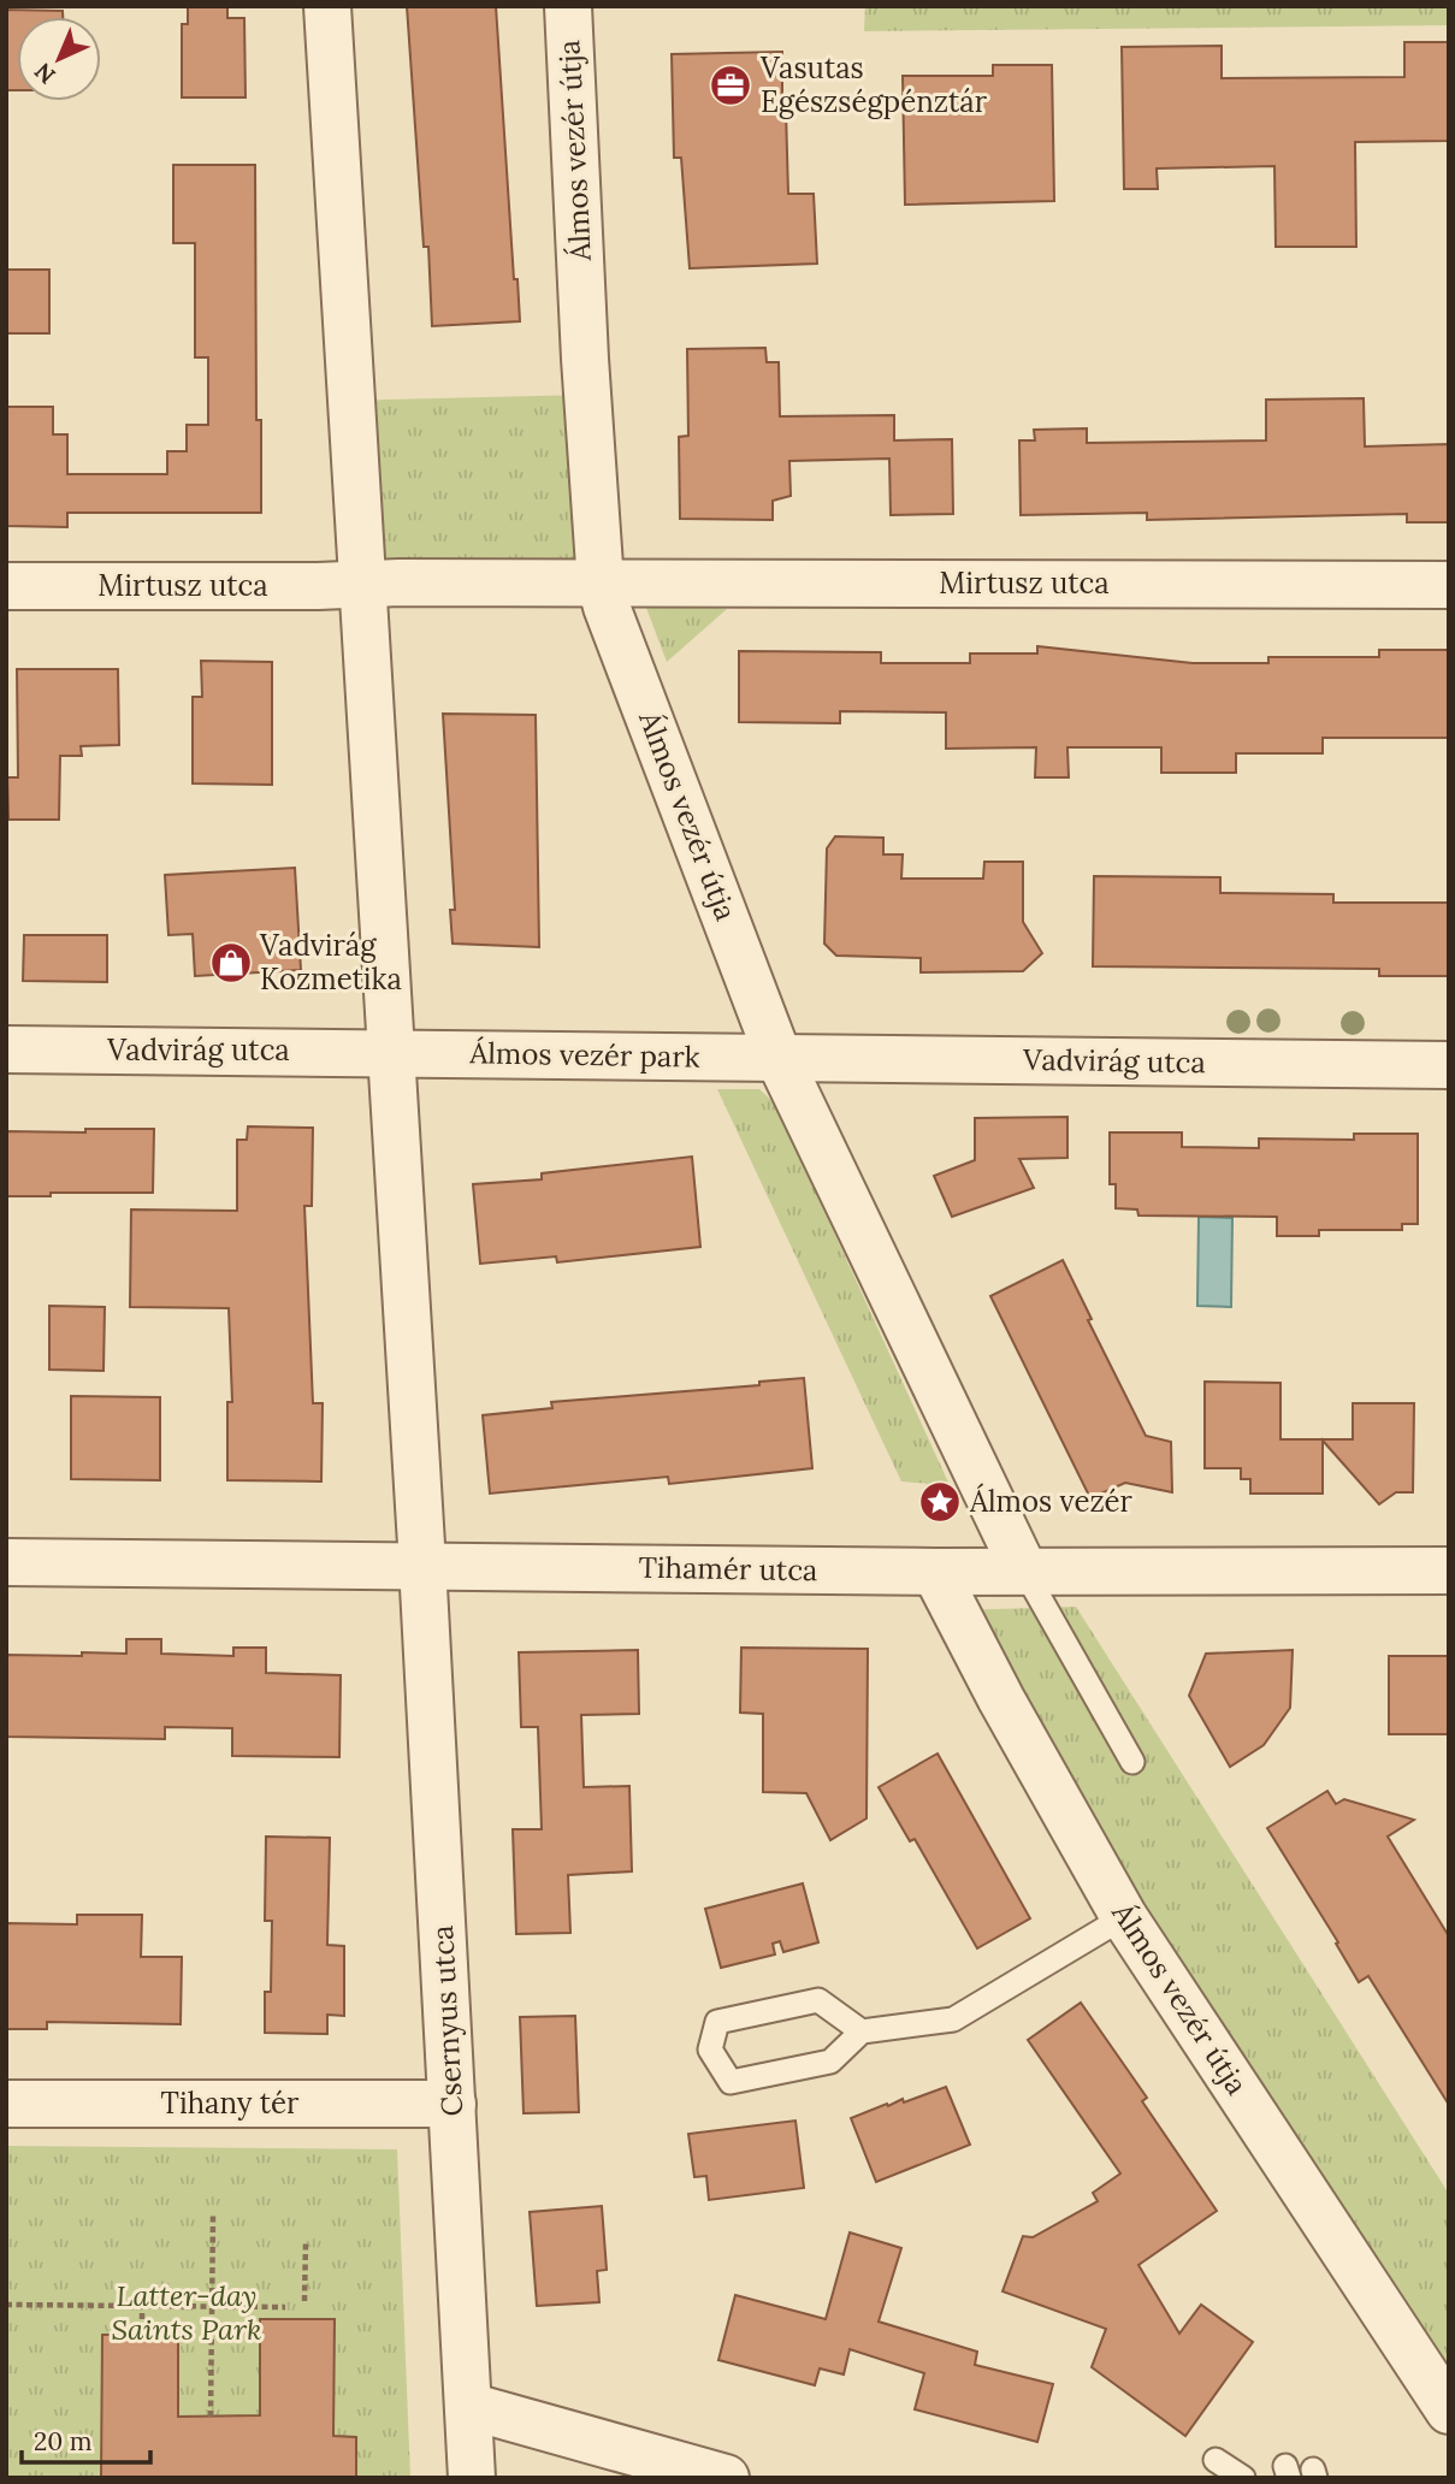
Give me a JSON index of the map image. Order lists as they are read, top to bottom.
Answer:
{
  "streets": {
    "street": [
      "Álmos vezér útja",
      "Mirtusz utca",
      "Vadvirág utca",
      "Álmos vezér park",
      "Tihamér utca",
      "Csernyus utca",
      "Tihany tér"
    ]
  },
  "crossings": [
    ["Álmos vezér útja", "Mirtusz utca"],
    ["Álmos vezér útja", "Vadvirág utca"],
    ["Álmos vezér útja", "Álmos vezér park"],
    ["Álmos vezér útja", "Tihamér utca"],
    ["Vadvirág utca", "Álmos vezér park"],
    ["Tihamér utca", "Csernyus utca"],
    ["Csernyus utca", "Tihany tér"]
  ],
  "parks": ["Latter-day Saints Park"],
  "places": {
    "office": ["Vasutas Egészségpénztár"],
    "shop": ["Vadvirág Kozmetika"],
    "place": ["Álmos vezér"]
  },
  "scale_bar": "20 m",
  "north": "bottom left"
}
